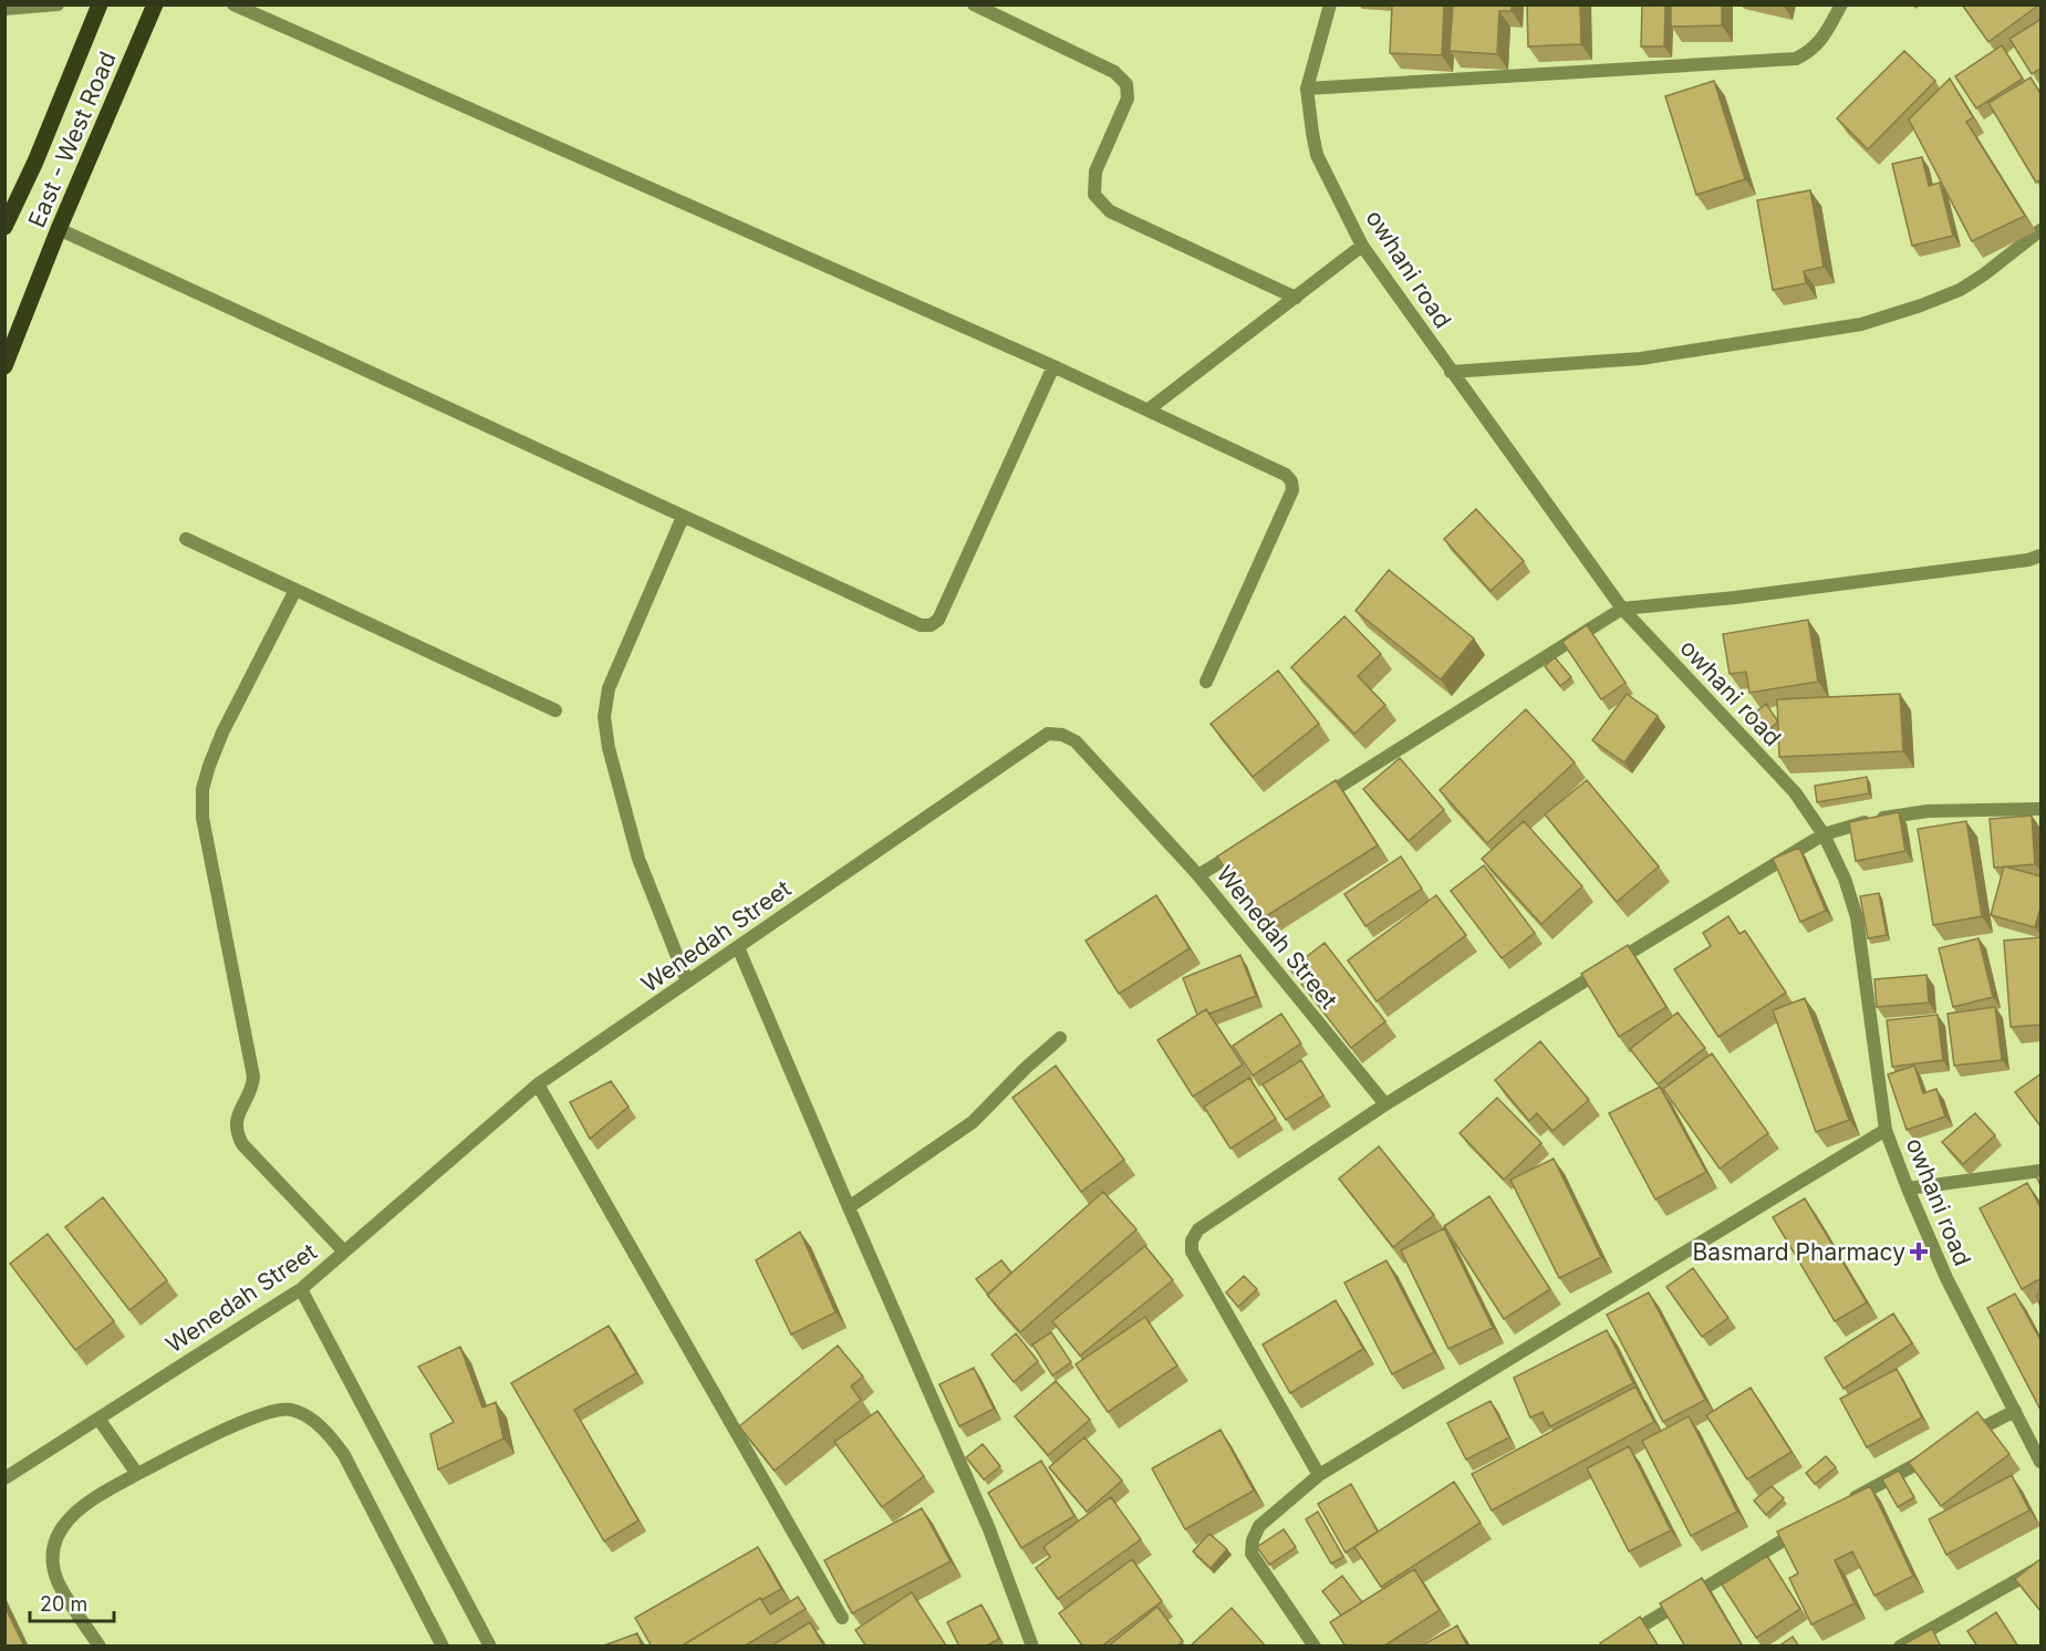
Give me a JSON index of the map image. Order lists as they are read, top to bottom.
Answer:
{
  "streets": {
    "main road": ["East - West Road"],
    "street": ["owhani road", "Wenedah Street"]
  },
  "places": {
    "health": ["Basmard Pharmacy"]
  },
  "scale_bar": "20 m"
}
